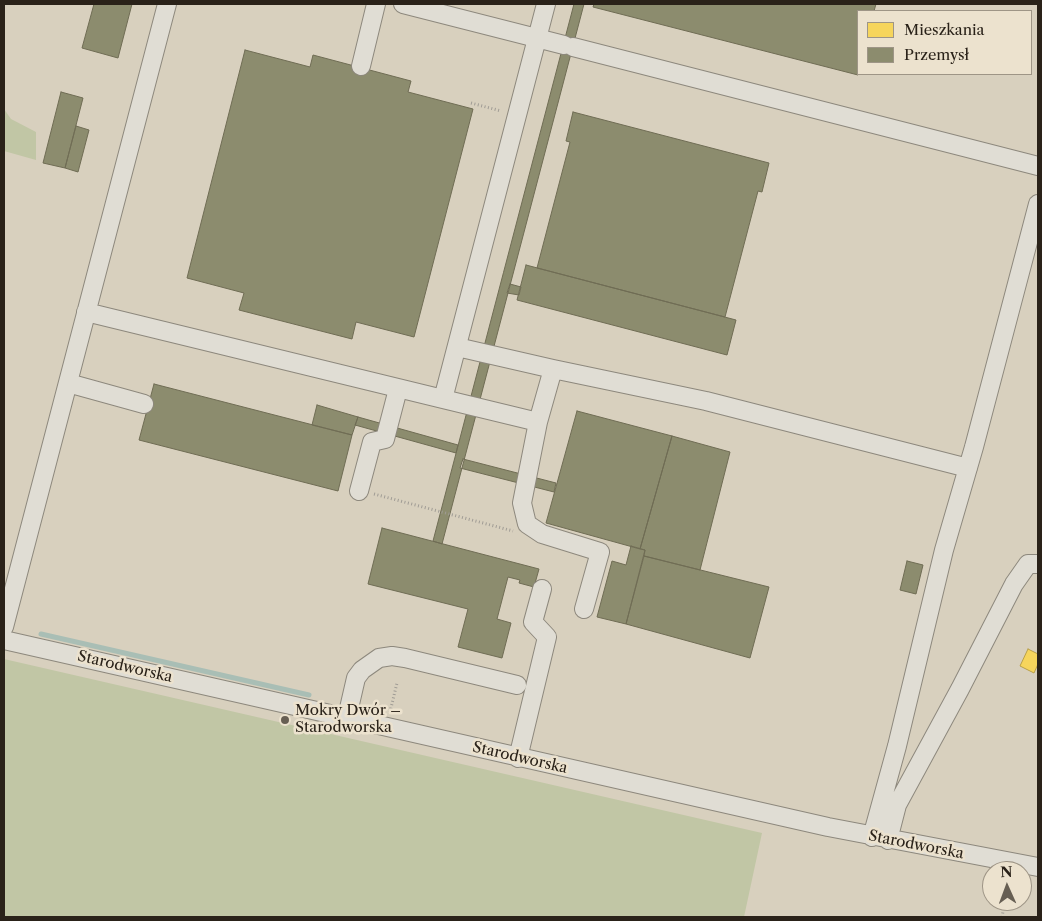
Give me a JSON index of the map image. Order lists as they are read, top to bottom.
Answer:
{
  "streets": {
    "street": ["Starodworska"]
  },
  "places": ["Mokry Dwór – Starodworska"],
  "legend": ["Mieszkania", "Przemysł"],
  "north": "top"
}
